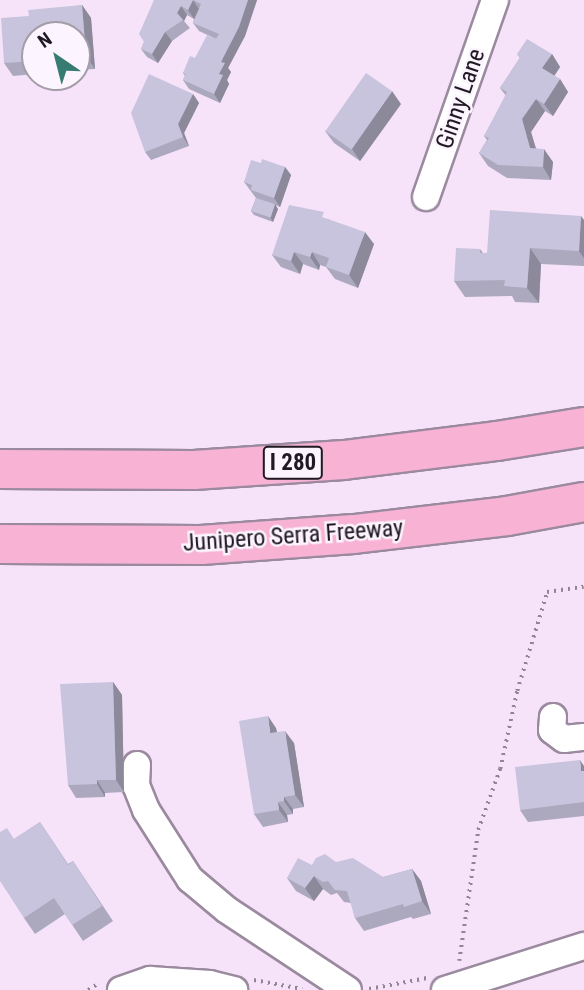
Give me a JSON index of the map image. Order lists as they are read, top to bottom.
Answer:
{
  "streets": {
    "highway": ["I 280", "Junipero Serra Freeway"],
    "street": ["Ginny Lane"]
  },
  "north": "top left"
}
